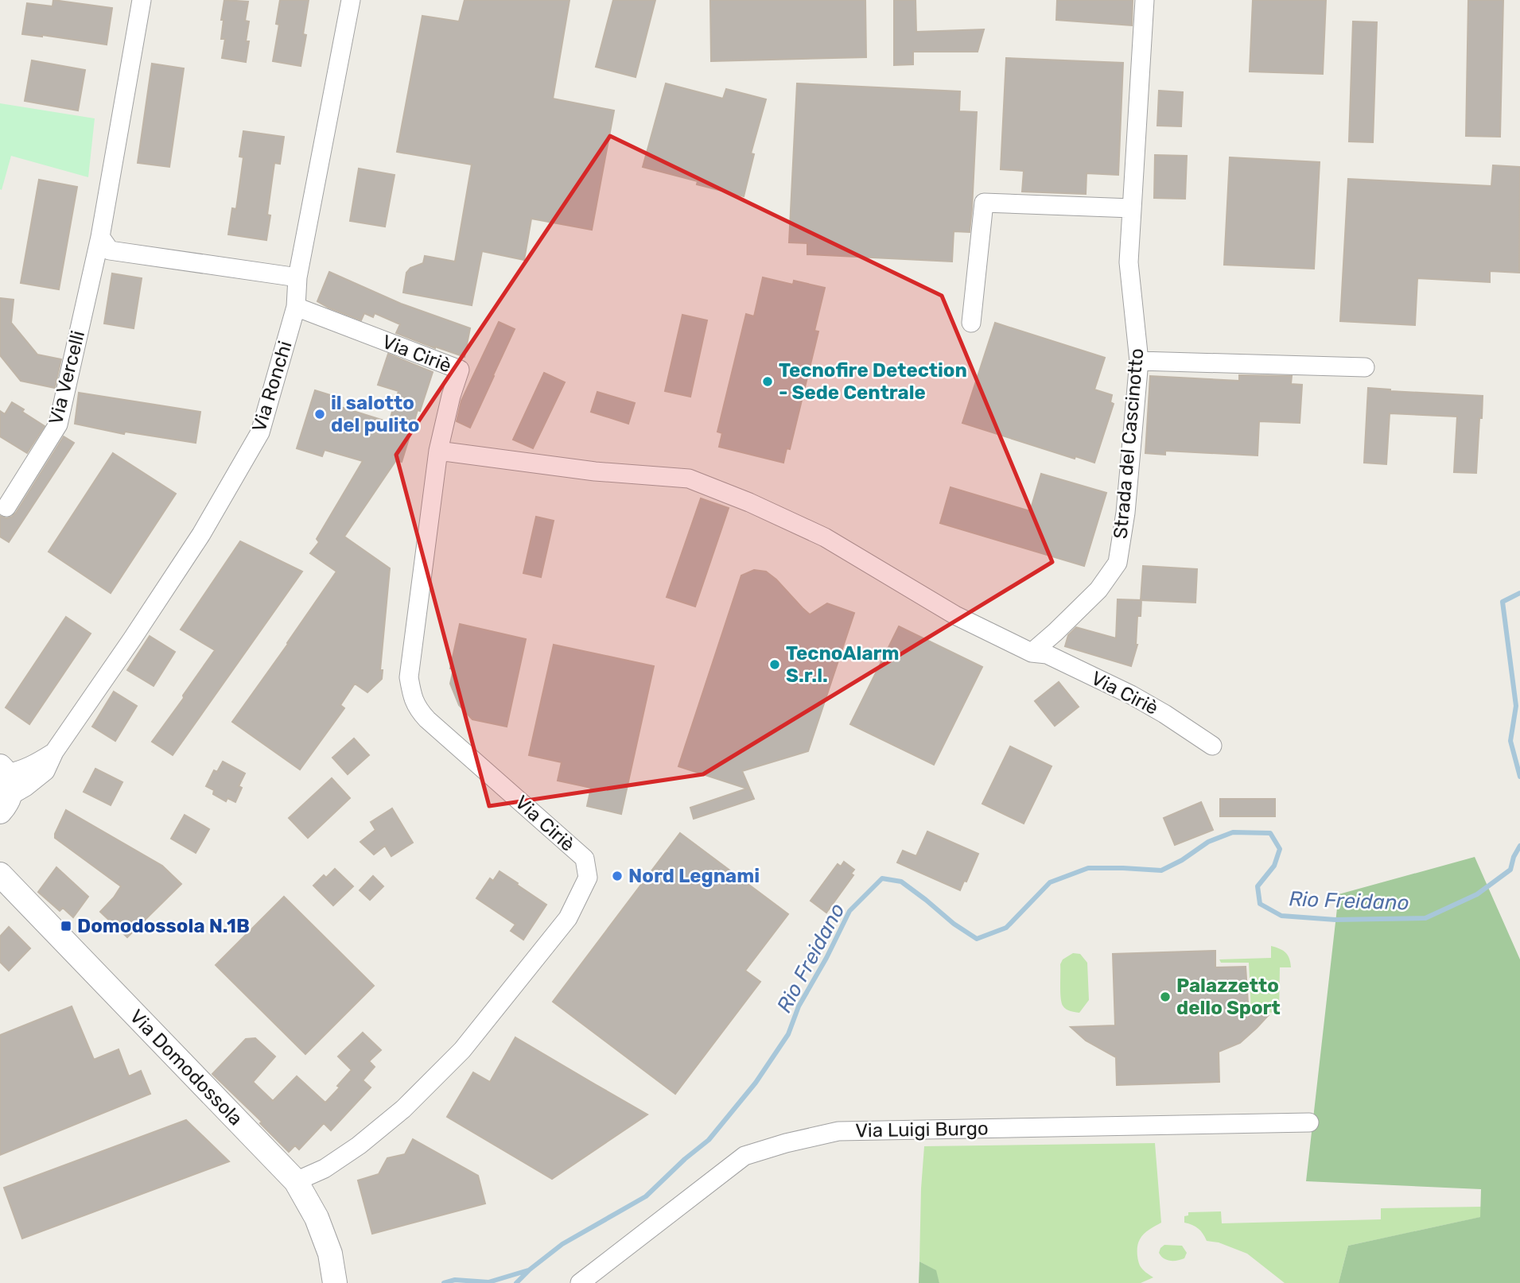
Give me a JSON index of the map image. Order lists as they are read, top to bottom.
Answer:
{
  "streets": {
    "street": [
      "Via Ciriè",
      "Via Vercelli",
      "Via Ronchi",
      "Strada del Cascinotto",
      "Via Domodossola",
      "Via Luigi Burgo"
    ]
  },
  "crossings": [
    ["Via Ciriè", "Via Ronchi"],
    ["Via Ciriè", "Strada del Cascinotto"],
    ["Via Ciriè", "Via Domodossola"]
  ],
  "water": ["Rio Freidano"],
  "places": {
    "other": [
      "Tecnofire Detection - Sede Centrale",
      "il salotto del pulito",
      "TecnoAlarm S.r.l.",
      "Nord Legnami",
      "Palazzetto dello Sport"
    ],
    "transit": ["Domodossola N.1B"]
  }
}
